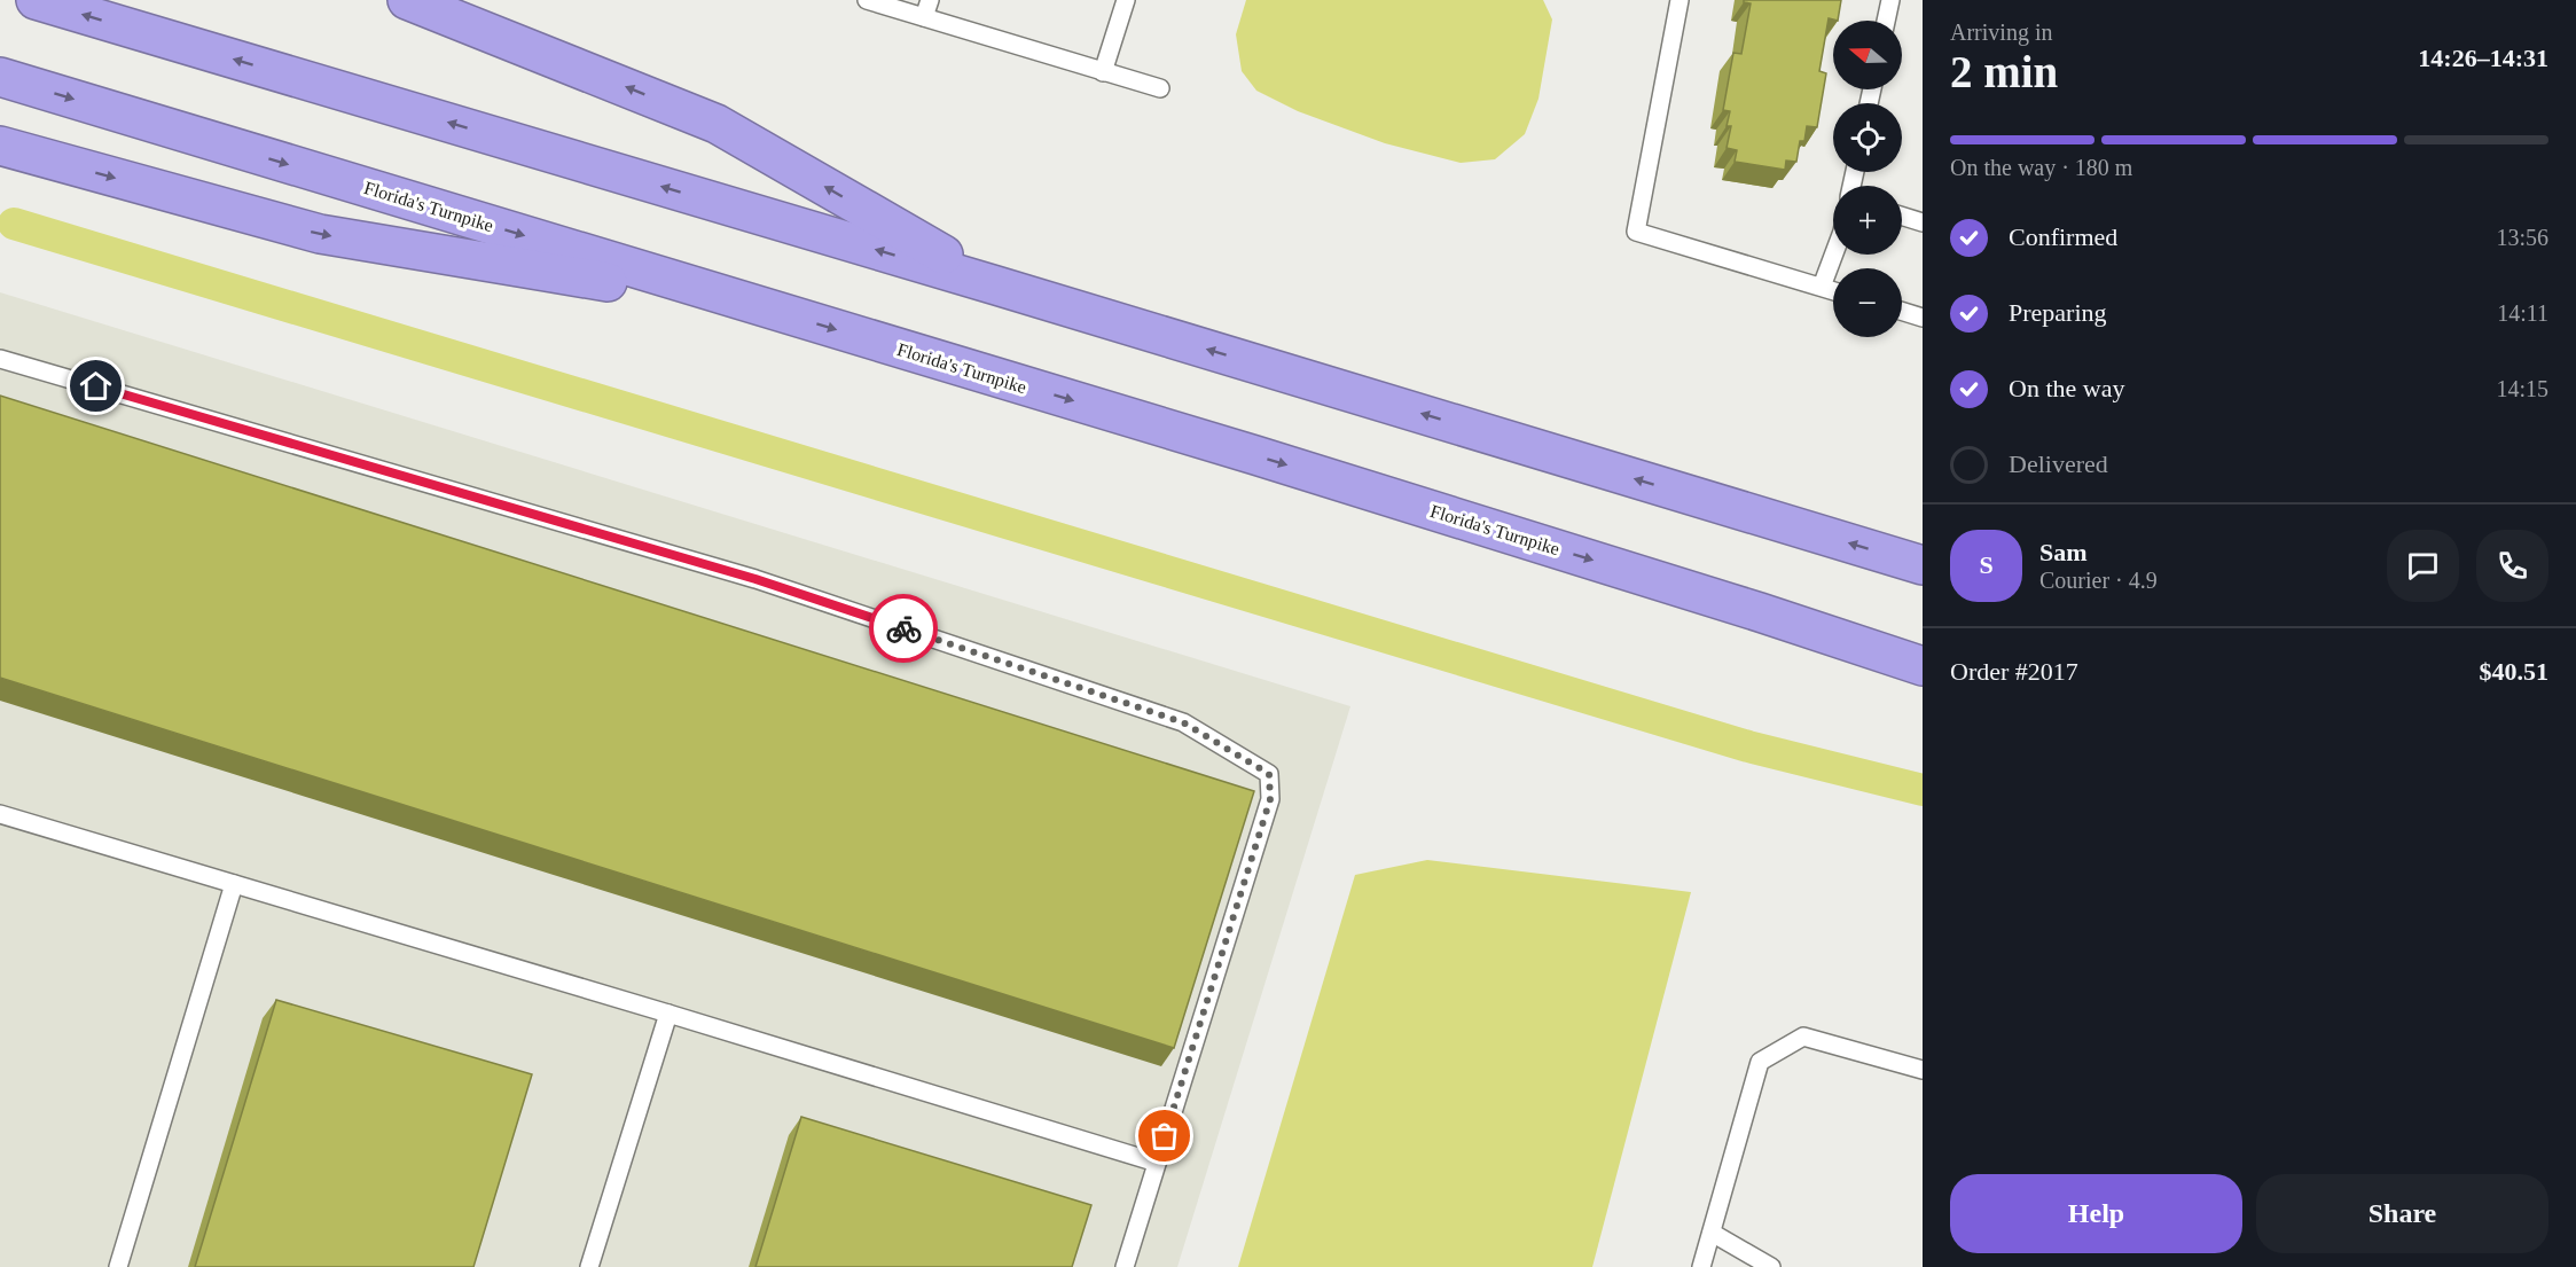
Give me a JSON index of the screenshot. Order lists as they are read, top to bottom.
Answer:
{
  "streets": {
    "highway": ["Florida's Turnpike"]
  },
  "north": "left",
  "page": {
    "heading": ["2 min", "Arriving in", "14:26–14:31"],
    "panel": [
      "Sam",
      "Courier · 4.9",
      "Order #2017",
      "$40.51"
    ],
    "map_buttons": ["+", "−"],
    "bar": "On the way · 180 m",
    "list": [
      ["Confirmed", "13:56"],
      ["Preparing", "14:11"],
      ["On the way", "14:15"],
      "Delivered"
    ],
    "round": "S",
    "buttons": ["Help", "Share"]
  }
}
